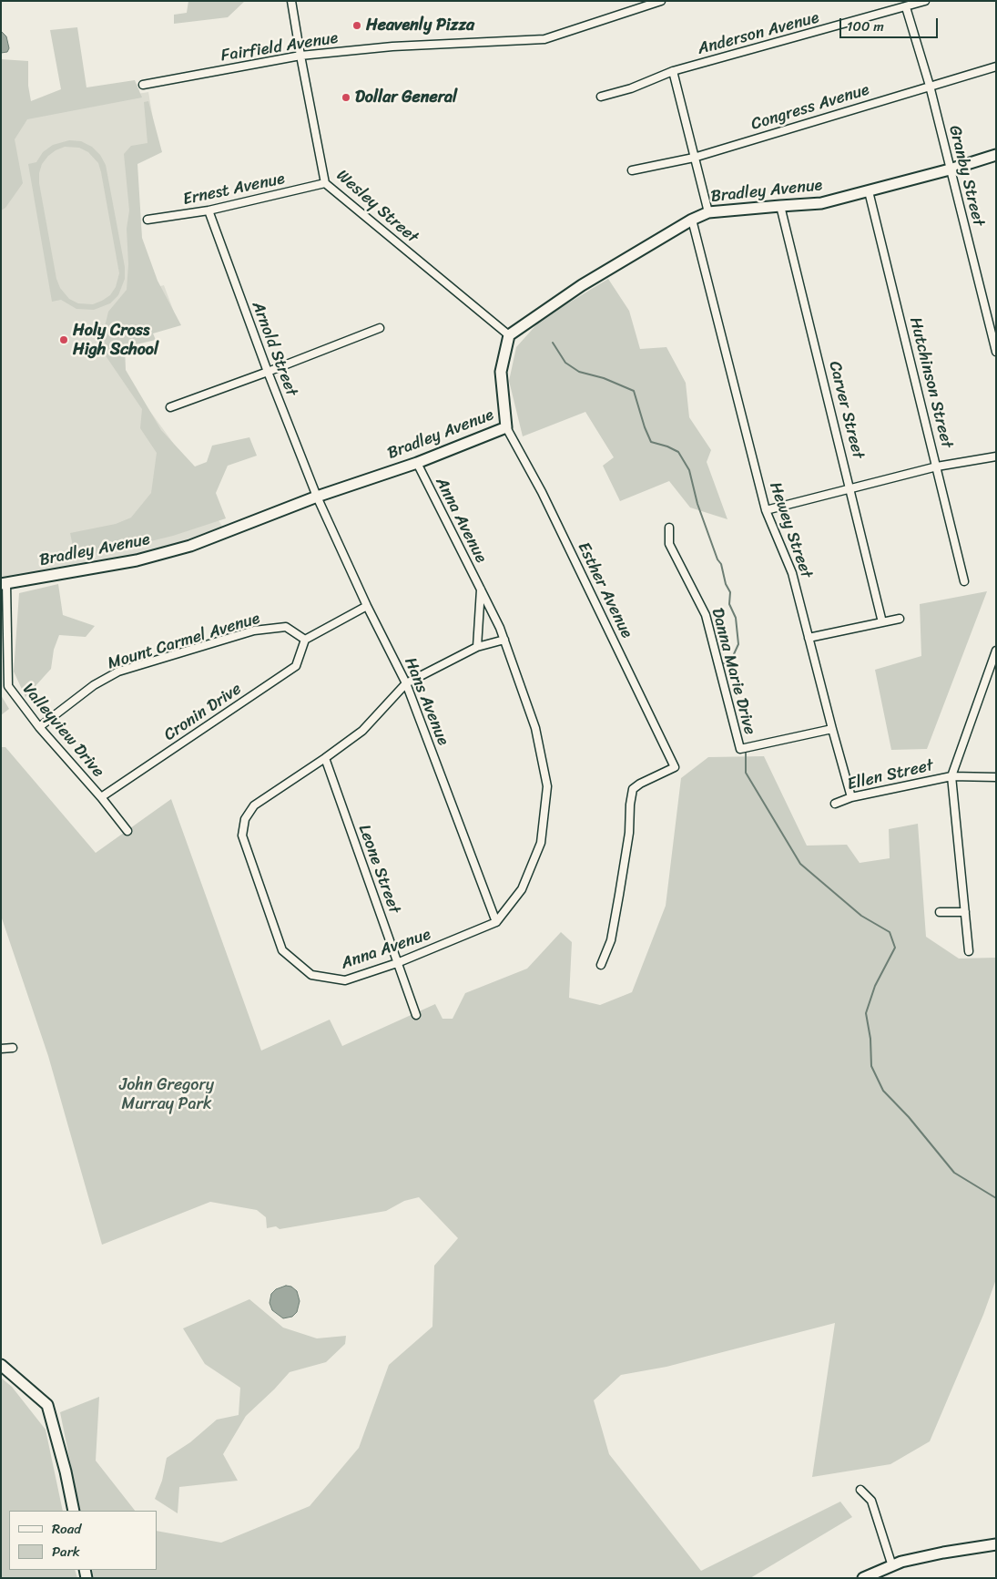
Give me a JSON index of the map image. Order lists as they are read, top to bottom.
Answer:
{
  "streets": {
    "street": [
      "Anderson Avenue",
      "Fairfield Avenue",
      "Congress Avenue",
      "Granby Street",
      "Ernest Avenue",
      "Bradley Avenue",
      "Wesley Street",
      "Arnold Street",
      "Hutchinson Street",
      "Carver Street",
      "Anna Avenue",
      "Hewey Street",
      "Esther Avenue",
      "Mount Carmel Avenue",
      "Danna Marie Drive",
      "Hans Avenue",
      "Cronin Drive",
      "Valleyview Drive",
      "Ellen Street",
      "Leone Street"
    ]
  },
  "crossings": [
    ["Anderson Avenue", "Granby Street"],
    ["Fairfield Avenue", "Wesley Street"],
    ["Congress Avenue", "Granby Street"],
    ["Granby Street", "Bradley Avenue"],
    ["Ernest Avenue", "Wesley Street"],
    ["Ernest Avenue", "Arnold Street"],
    ["Bradley Avenue", "Wesley Street"],
    ["Bradley Avenue", "Arnold Street"],
    ["Bradley Avenue", "Hutchinson Street"],
    ["Bradley Avenue", "Carver Street"],
    ["Bradley Avenue", "Anna Avenue"],
    ["Bradley Avenue", "Hewey Street"],
    ["Bradley Avenue", "Esther Avenue"],
    ["Bradley Avenue", "Hans Avenue"],
    ["Bradley Avenue", "Valleyview Drive"],
    ["Arnold Street", "Hans Avenue"],
    ["Anna Avenue", "Hans Avenue"],
    ["Anna Avenue", "Leone Street"],
    ["Hewey Street", "Danna Marie Drive"],
    ["Hewey Street", "Ellen Street"],
    ["Mount Carmel Avenue", "Cronin Drive"],
    ["Mount Carmel Avenue", "Valleyview Drive"],
    ["Cronin Drive", "Valleyview Drive"]
  ],
  "parks": ["John Gregory Murray Park"],
  "places": ["Heavenly Pizza", "Dollar General", "Holy Cross High School"],
  "legend": ["Road", "Park"],
  "scale_bar": "100 m"
}
